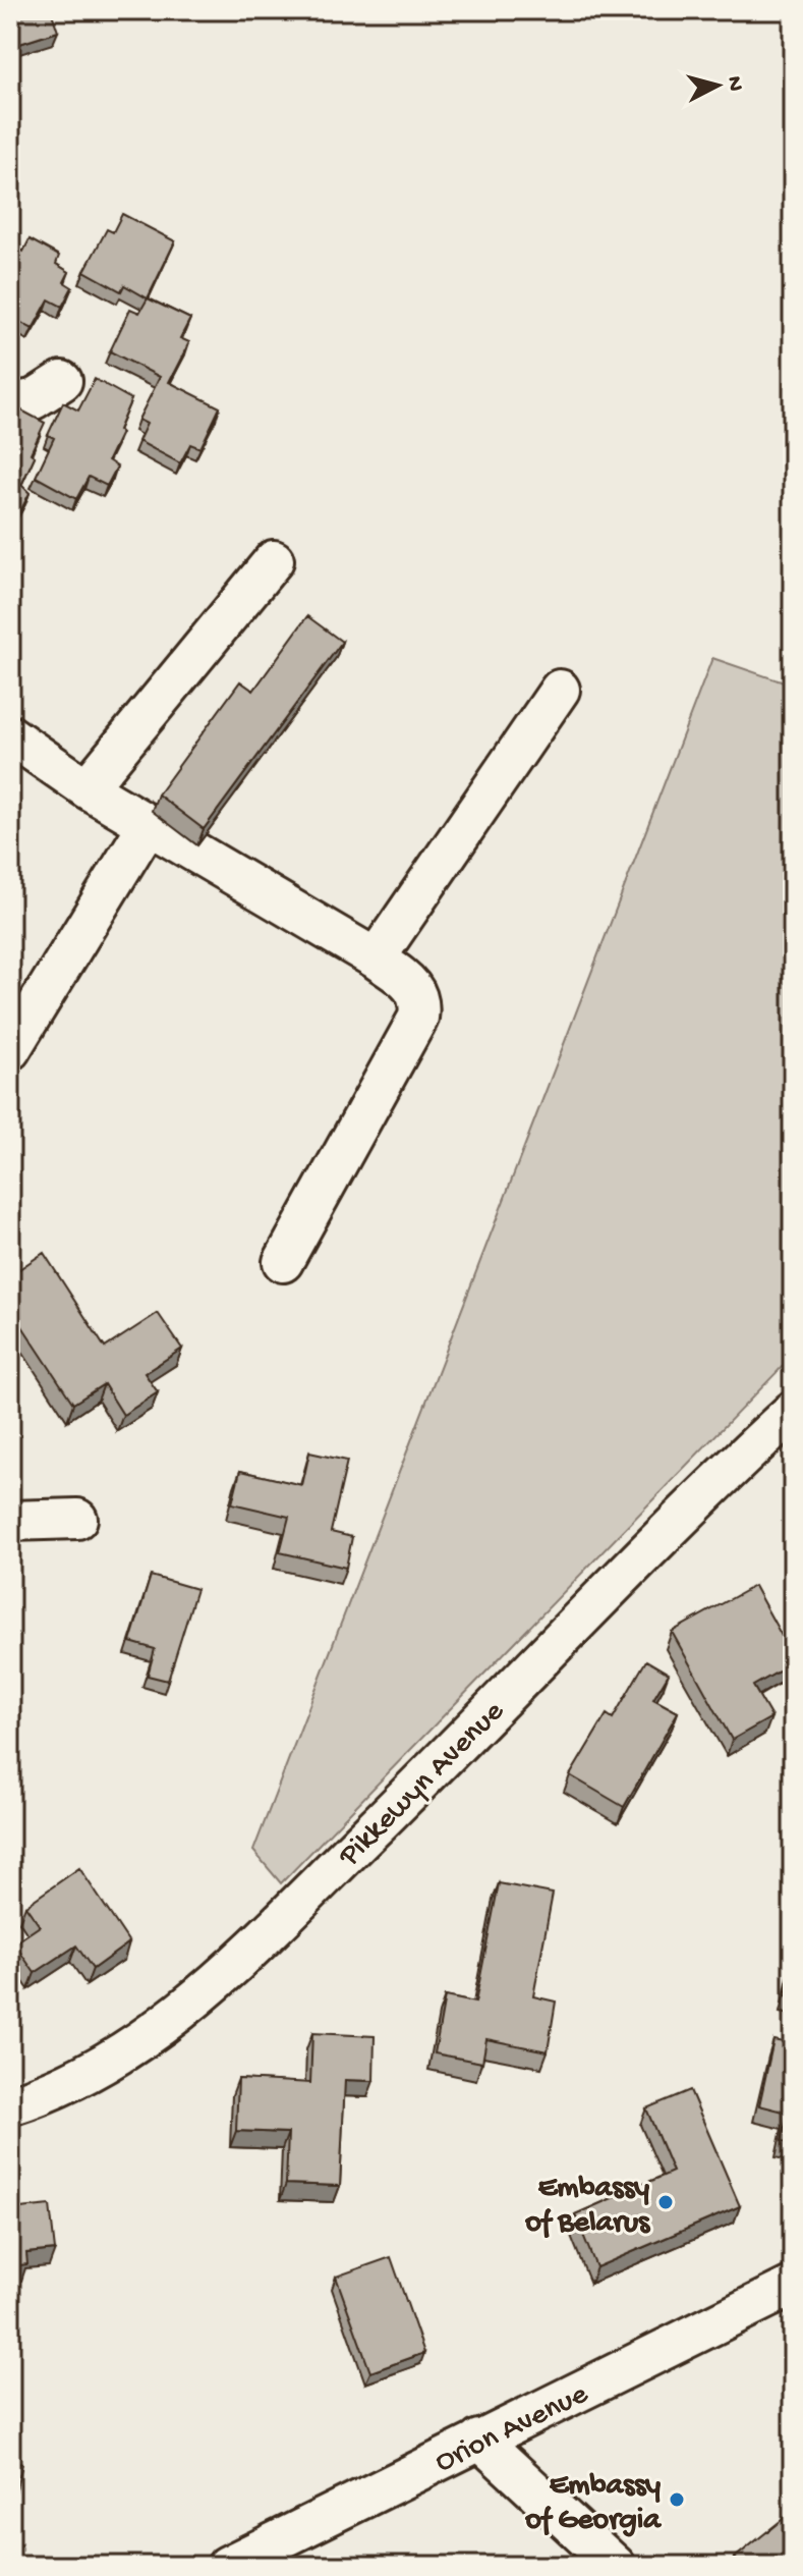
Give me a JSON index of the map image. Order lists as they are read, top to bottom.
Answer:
{
  "streets": {
    "street": ["Pikkewyn Avenue", "Orion Avenue"]
  },
  "places": ["Embassy of Belarus", "Embassy of Georgia"],
  "north": "right"
}
